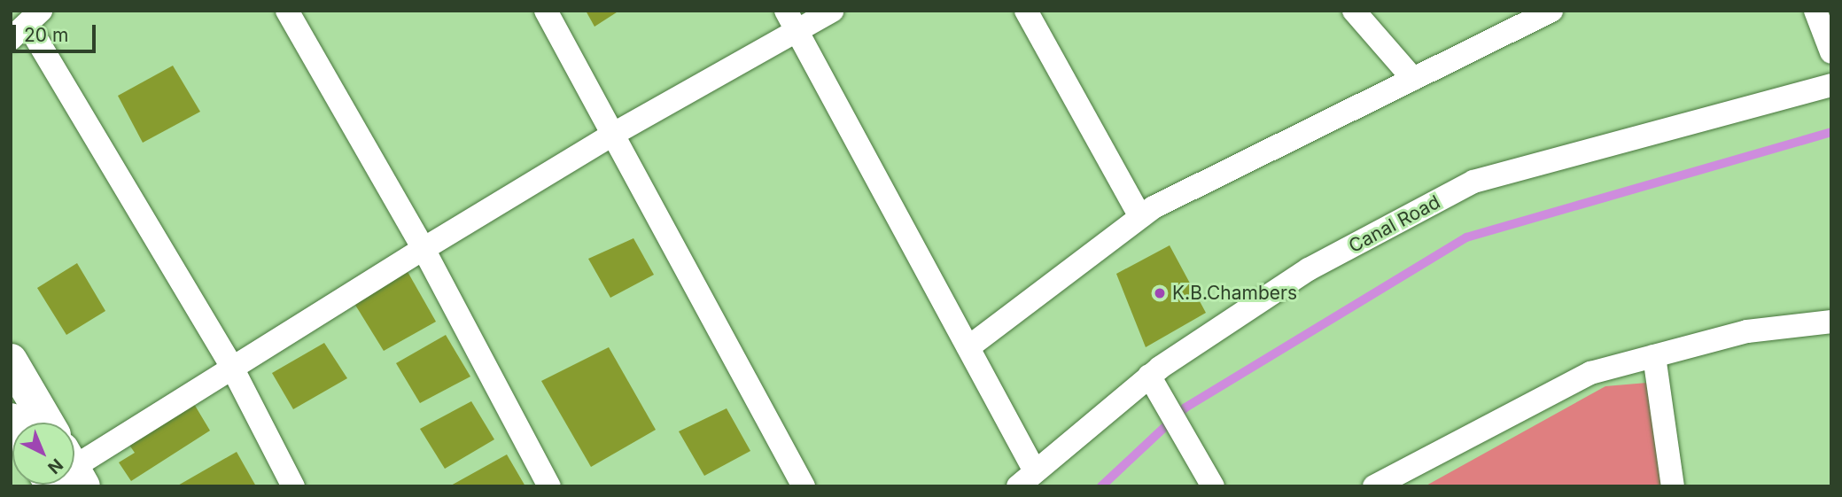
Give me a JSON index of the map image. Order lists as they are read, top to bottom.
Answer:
{
  "streets": {
    "street": ["Canal Road"]
  },
  "places": ["K.B.Chambers"],
  "scale_bar": "20 m",
  "north": "bottom right"
}
